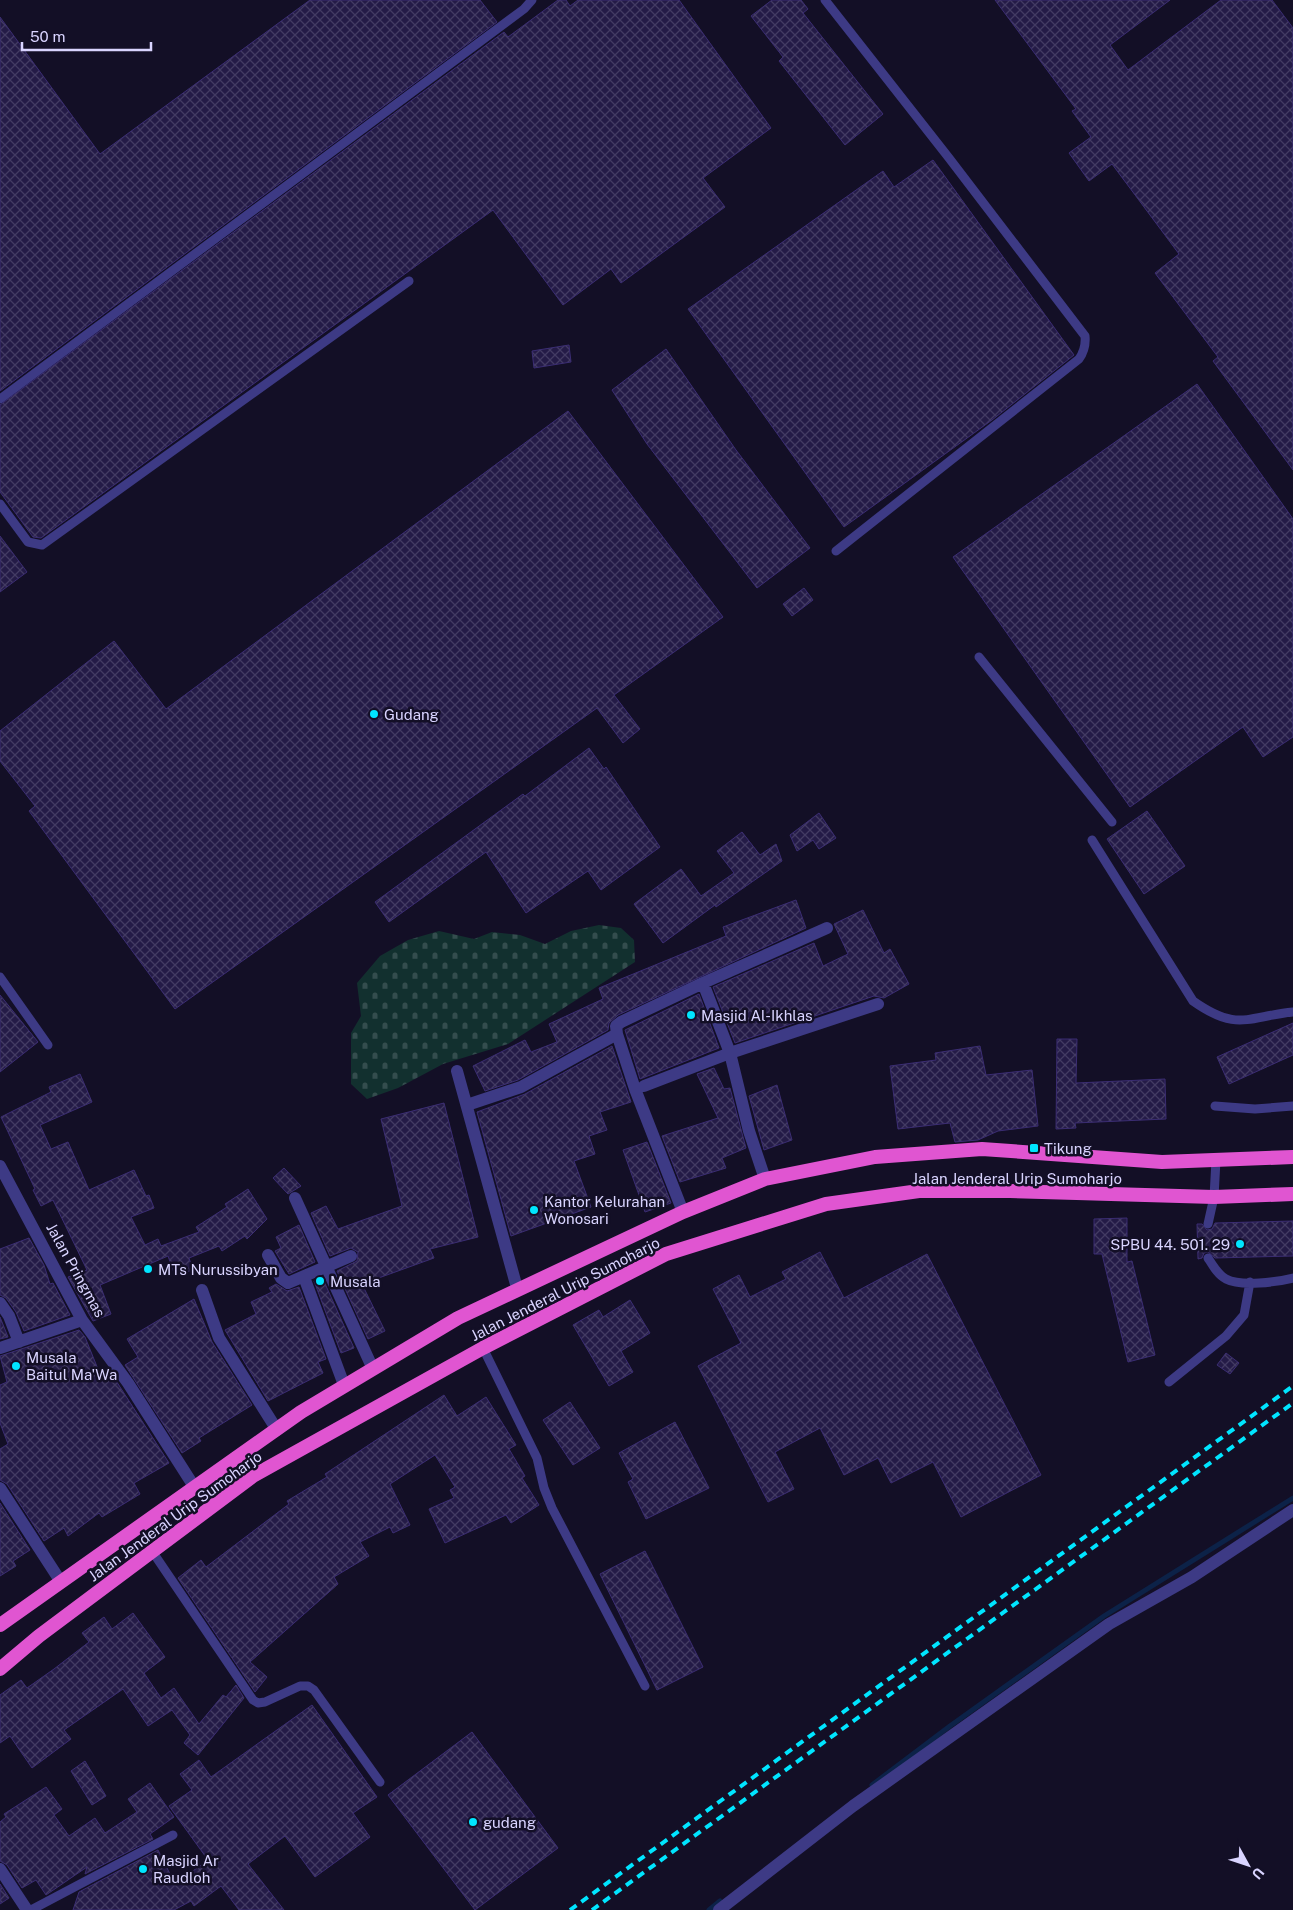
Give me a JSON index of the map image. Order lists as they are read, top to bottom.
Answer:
{
  "streets": {
    "highway": ["Jalan Jenderal Urip Sumoharjo"],
    "street": ["Jalan Pringmas"]
  },
  "crossings": [
    ["Jalan Jenderal Urip Sumoharjo", "Jalan Pringmas"]
  ],
  "places": {
    "other": [
      "Gudang",
      "Masjid Al-Ikhlas",
      "Kantor Kelurahan Wonosari",
      "SPBU 44. 501. 29",
      "MTs Nurussibyan",
      "Musala",
      "Musala Baitul Ma'Wa",
      "gudang",
      "Masjid Ar Raudloh"
    ],
    "transit": ["Tikung"]
  },
  "scale_bar": "50 m",
  "north": "bottom right"
}
